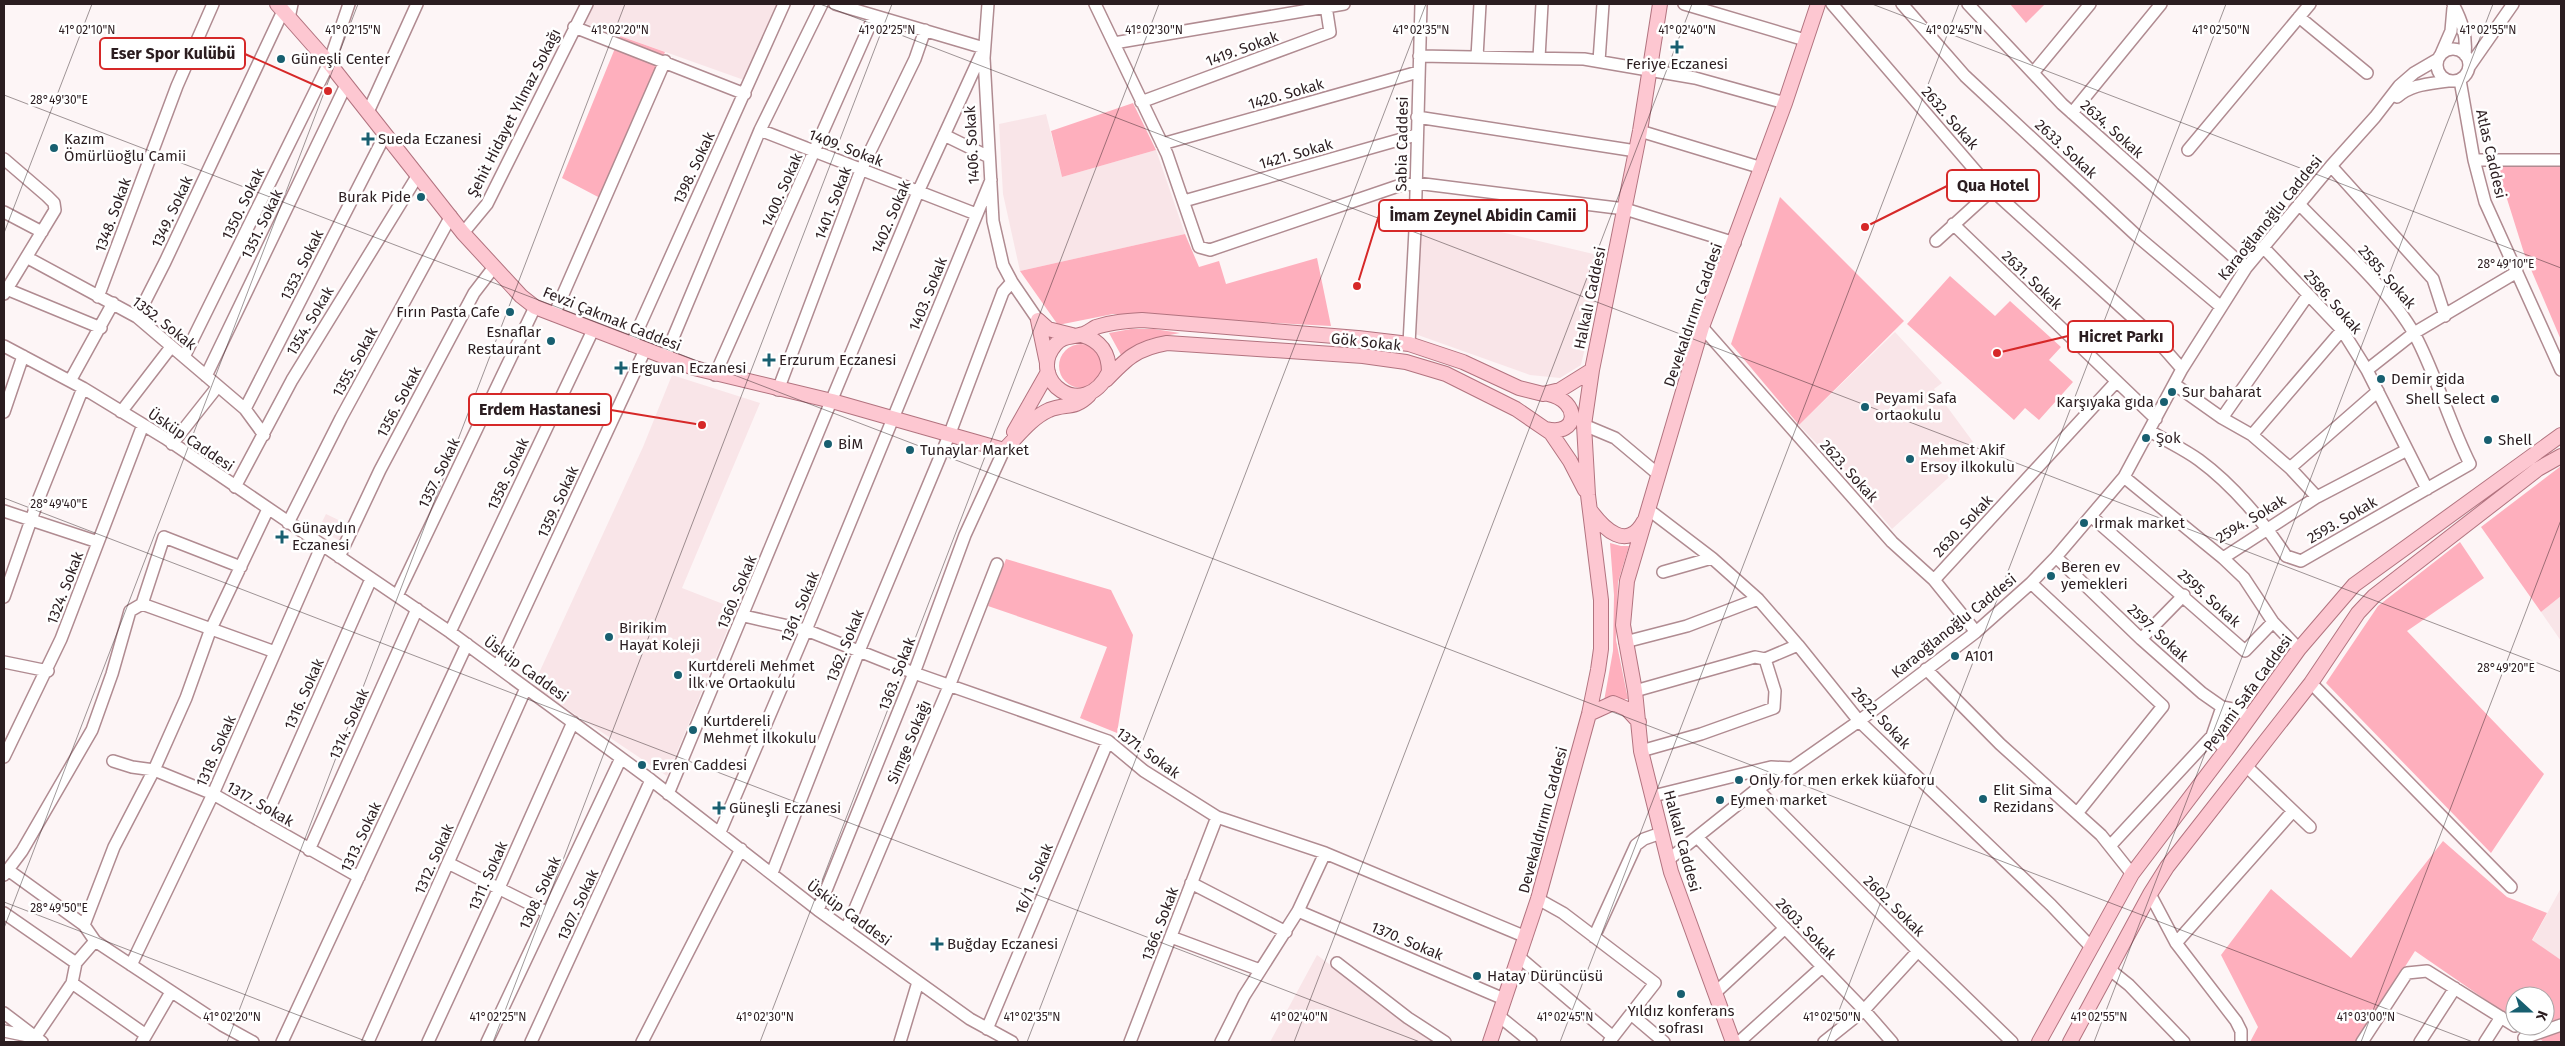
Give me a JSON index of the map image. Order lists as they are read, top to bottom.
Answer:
{
  "streets": {
    "main road": [
      "Halkalı Caddesi",
      "Devekaldırımı Caddesi",
      "Fevzi Çakmak Caddesi",
      "Gök Sokak",
      "Peyami Safa Caddesi"
    ],
    "street": [
      "1419. Sokak",
      "1420. Sokak",
      "Şehit Hidayet Yılmaz Sokağı",
      "2632. Sokak",
      "2634. Sokak",
      "Sabia Caddesi",
      "1406. Sokak",
      "1409. Sokak",
      "2633. Sokak",
      "1421. Sokak",
      "Atlas Caddesi",
      "1398. Sokak",
      "1400. Sokak",
      "1401. Sokak",
      "1350. Sokak",
      "1349. Sokak",
      "1348. Sokak",
      "1402. Sokak",
      "Karaoğlanoğlu Caddesi",
      "1351. Sokak",
      "1353. Sokak",
      "2585. Sokak",
      "2631. Sokak",
      "1403. Sokak",
      "2586. Sokak",
      "1354. Sokak",
      "1352. Sokak",
      "1355. Sokak",
      "1356. Sokak",
      "Üsküp Caddesi",
      "2623. Sokak",
      "1357. Sokak",
      "1358. Sokak",
      "1359. Sokak",
      "2594. Sokak",
      "2593. Sokak",
      "2630. Sokak",
      "1324. Sokak",
      "1360. Sokak",
      "2595. Sokak",
      "1361. Sokak",
      "2597. Sokak",
      "1362. Sokak",
      "1363. Sokak",
      "1316. Sokak",
      "2622. Sokak",
      "1314. Sokak",
      "Simge Sokağı",
      "1318. Sokak",
      "1371. Sokak",
      "1317. Sokak",
      "1313. Sokak",
      "1312. Sokak",
      "1311. Sokak",
      "16/1. Sokak",
      "1308. Sokak",
      "1307. Sokak",
      "2602. Sokak",
      "1366. Sokak",
      "2603. Sokak",
      "1370. Sokak"
    ]
  },
  "crossings": [
    ["1420. Sokak", "Sabia Caddesi"],
    ["Şehit Hidayet Yılmaz Sokağı", "Fevzi Çakmak Caddesi"],
    ["2632. Sokak", "Karaoğlanoğlu Caddesi"],
    ["2634. Sokak", "Karaoğlanoğlu Caddesi"],
    ["Sabia Caddesi", "1421. Sokak"],
    ["Sabia Caddesi", "Gök Sokak"],
    ["1406. Sokak", "1402. Sokak"],
    ["1406. Sokak", "1403. Sokak"],
    ["1406. Sokak", "1362. Sokak"],
    ["1409. Sokak", "1400. Sokak"],
    ["1409. Sokak", "1401. Sokak"],
    ["1409. Sokak", "1402. Sokak"],
    ["1409. Sokak", "1403. Sokak"],
    ["2633. Sokak", "Karaoğlanoğlu Caddesi"],
    ["1398. Sokak", "Fevzi Çakmak Caddesi"],
    ["1400. Sokak", "Fevzi Çakmak Caddesi"],
    ["1401. Sokak", "Fevzi Çakmak Caddesi"],
    ["1350. Sokak", "Fevzi Çakmak Caddesi"],
    ["1350. Sokak", "1352. Sokak"],
    ["1349. Sokak", "Fevzi Çakmak Caddesi"],
    ["1349. Sokak", "1352. Sokak"],
    ["1348. Sokak", "1352. Sokak"],
    ["1402. Sokak", "Fevzi Çakmak Caddesi"],
    ["1402. Sokak", "1360. Sokak"],
    ["Karaoğlanoğlu Caddesi", "2585. Sokak"],
    ["Karaoğlanoğlu Caddesi", "2631. Sokak"],
    ["Karaoğlanoğlu Caddesi", "Halkalı Caddesi"],
    ["Karaoğlanoğlu Caddesi", "2586. Sokak"],
    ["Karaoğlanoğlu Caddesi", "2623. Sokak"],
    ["Karaoğlanoğlu Caddesi", "2594. Sokak"],
    ["Karaoğlanoğlu Caddesi", "2593. Sokak"],
    ["Karaoğlanoğlu Caddesi", "2595. Sokak"],
    ["Karaoğlanoğlu Caddesi", "2597. Sokak"],
    ["Karaoğlanoğlu Caddesi", "2622. Sokak"],
    ["Karaoğlanoğlu Caddesi", "2602. Sokak"],
    ["Karaoğlanoğlu Caddesi", "2603. Sokak"],
    ["1351. Sokak", "Fevzi Çakmak Caddesi"],
    ["1351. Sokak", "1352. Sokak"],
    ["1353. Sokak", "Fevzi Çakmak Caddesi"],
    ["1353. Sokak", "1352. Sokak"],
    ["2585. Sokak", "2593. Sokak"],
    ["2631. Sokak", "2630. Sokak"],
    ["1403. Sokak", "Fevzi Çakmak Caddesi"],
    ["1403. Sokak", "1361. Sokak"],
    ["Halkalı Caddesi", "Devekaldırımı Caddesi"],
    ["Halkalı Caddesi", "Gök Sokak"],
    ["2586. Sokak", "2594. Sokak"],
    ["2586. Sokak", "2593. Sokak"],
    ["Devekaldırımı Caddesi", "2623. Sokak"],
    ["Devekaldırımı Caddesi", "2622. Sokak"],
    ["Devekaldırımı Caddesi", "1371. Sokak"],
    ["Devekaldırımı Caddesi", "1370. Sokak"],
    ["Fevzi Çakmak Caddesi", "1354. Sokak"],
    ["Fevzi Çakmak Caddesi", "Gök Sokak"],
    ["Fevzi Çakmak Caddesi", "1355. Sokak"],
    ["Fevzi Çakmak Caddesi", "1356. Sokak"],
    ["Fevzi Çakmak Caddesi", "1357. Sokak"],
    ["Fevzi Çakmak Caddesi", "1358. Sokak"],
    ["Fevzi Çakmak Caddesi", "1359. Sokak"],
    ["Fevzi Çakmak Caddesi", "1360. Sokak"],
    ["Fevzi Çakmak Caddesi", "1361. Sokak"],
    ["Fevzi Çakmak Caddesi", "1362. Sokak"],
    ["Fevzi Çakmak Caddesi", "1363. Sokak"],
    ["1354. Sokak", "1352. Sokak"],
    ["1354. Sokak", "Üsküp Caddesi"],
    ["Gök Sokak", "1363. Sokak"],
    ["1355. Sokak", "Üsküp Caddesi"],
    ["1356. Sokak", "Üsküp Caddesi"],
    ["Üsküp Caddesi", "1357. Sokak"],
    ["Üsküp Caddesi", "1358. Sokak"],
    ["Üsküp Caddesi", "1359. Sokak"],
    ["Üsküp Caddesi", "1324. Sokak"],
    ["Üsküp Caddesi", "1360. Sokak"],
    ["Üsküp Caddesi", "1361. Sokak"],
    ["Üsküp Caddesi", "1362. Sokak"],
    ["Üsküp Caddesi", "1363. Sokak"],
    ["Üsküp Caddesi", "1316. Sokak"],
    ["Üsküp Caddesi", "1314. Sokak"],
    ["Üsküp Caddesi", "Simge Sokağı"],
    ["Üsküp Caddesi", "1318. Sokak"],
    ["Üsküp Caddesi", "1313. Sokak"],
    ["Üsküp Caddesi", "1312. Sokak"],
    ["Üsküp Caddesi", "1311. Sokak"],
    ["Üsküp Caddesi", "16/1. Sokak"],
    ["Üsküp Caddesi", "1308. Sokak"],
    ["Üsküp Caddesi", "1307. Sokak"],
    ["2623. Sokak", "2630. Sokak"],
    ["2594. Sokak", "2593. Sokak"],
    ["1360. Sokak", "1371. Sokak"],
    ["1361. Sokak", "1371. Sokak"],
    ["2597. Sokak", "Peyami Safa Caddesi"],
    ["1362. Sokak", "1371. Sokak"],
    ["1363. Sokak", "1371. Sokak"],
    ["Peyami Safa Caddesi", "2622. Sokak"],
    ["1316. Sokak", "1317. Sokak"],
    ["1314. Sokak", "1317. Sokak"],
    ["Simge Sokağı", "1371. Sokak"],
    ["1318. Sokak", "1317. Sokak"],
    ["1371. Sokak", "16/1. Sokak"],
    ["1371. Sokak", "1366. Sokak"],
    ["1317. Sokak", "1313. Sokak"]
  ],
  "places": {
    "health": [
      "Feriye Eczanesi",
      "Sueda Eczanesi",
      "Erzurum Eczanesi",
      "Erguvan Eczanesi",
      "Günaydın Eczanesi",
      "Güneşli Eczanesi",
      "Buğday Eczanesi"
    ],
    "other": [
      "Güneşli Center",
      "Eser Spor Kulübü",
      "Kazım Ömürlüoğlu Camii",
      "Burak Pide",
      "Qua Hotel",
      "İmam Zeynel Abidin Camii",
      "Fırın Pasta Cafe",
      "Esnaflar Restaurant",
      "Hicret Parkı",
      "Demir gida",
      "Sur baharat",
      "Shell Select",
      "Karşıyaka gıda",
      "Peyami Safa ortaokulu",
      "Erdem Hastanesi",
      "Şok",
      "Shell",
      "BİM",
      "Tunaylar Market",
      "Mehmet Akif Ersoy ilkokulu",
      "Irmak market",
      "Beren ev yemekleri",
      "Birikim Hayat Koleji",
      "A101",
      "Kurtdereli Mehmet İlk ve Ortaokulu",
      "Kurtdereli Mehmet İlkokulu",
      "Evren Caddesi",
      "Only for men erkek küaforu",
      "Elit Sima Rezidans",
      "Eymen market",
      "Hatay Dürüncüsü",
      "Yıldız konferans sofrası"
    ]
  },
  "north": "right",
  "coordinates": [
    "41°02'10\"N",
    "41°02'15\"N",
    "41°02'20\"N",
    "41°02'25\"N",
    "41°02'30\"N",
    "41°02'35\"N",
    "41°02'40\"N",
    "41°02'45\"N",
    "41°02'50\"N",
    "41°02'55\"N",
    "28°49'30\"E",
    "28°49'10\"E",
    "28°49'40\"E",
    "28°49'20\"E",
    "28°49'50\"E",
    "41°03'00\"N"
  ]
}
